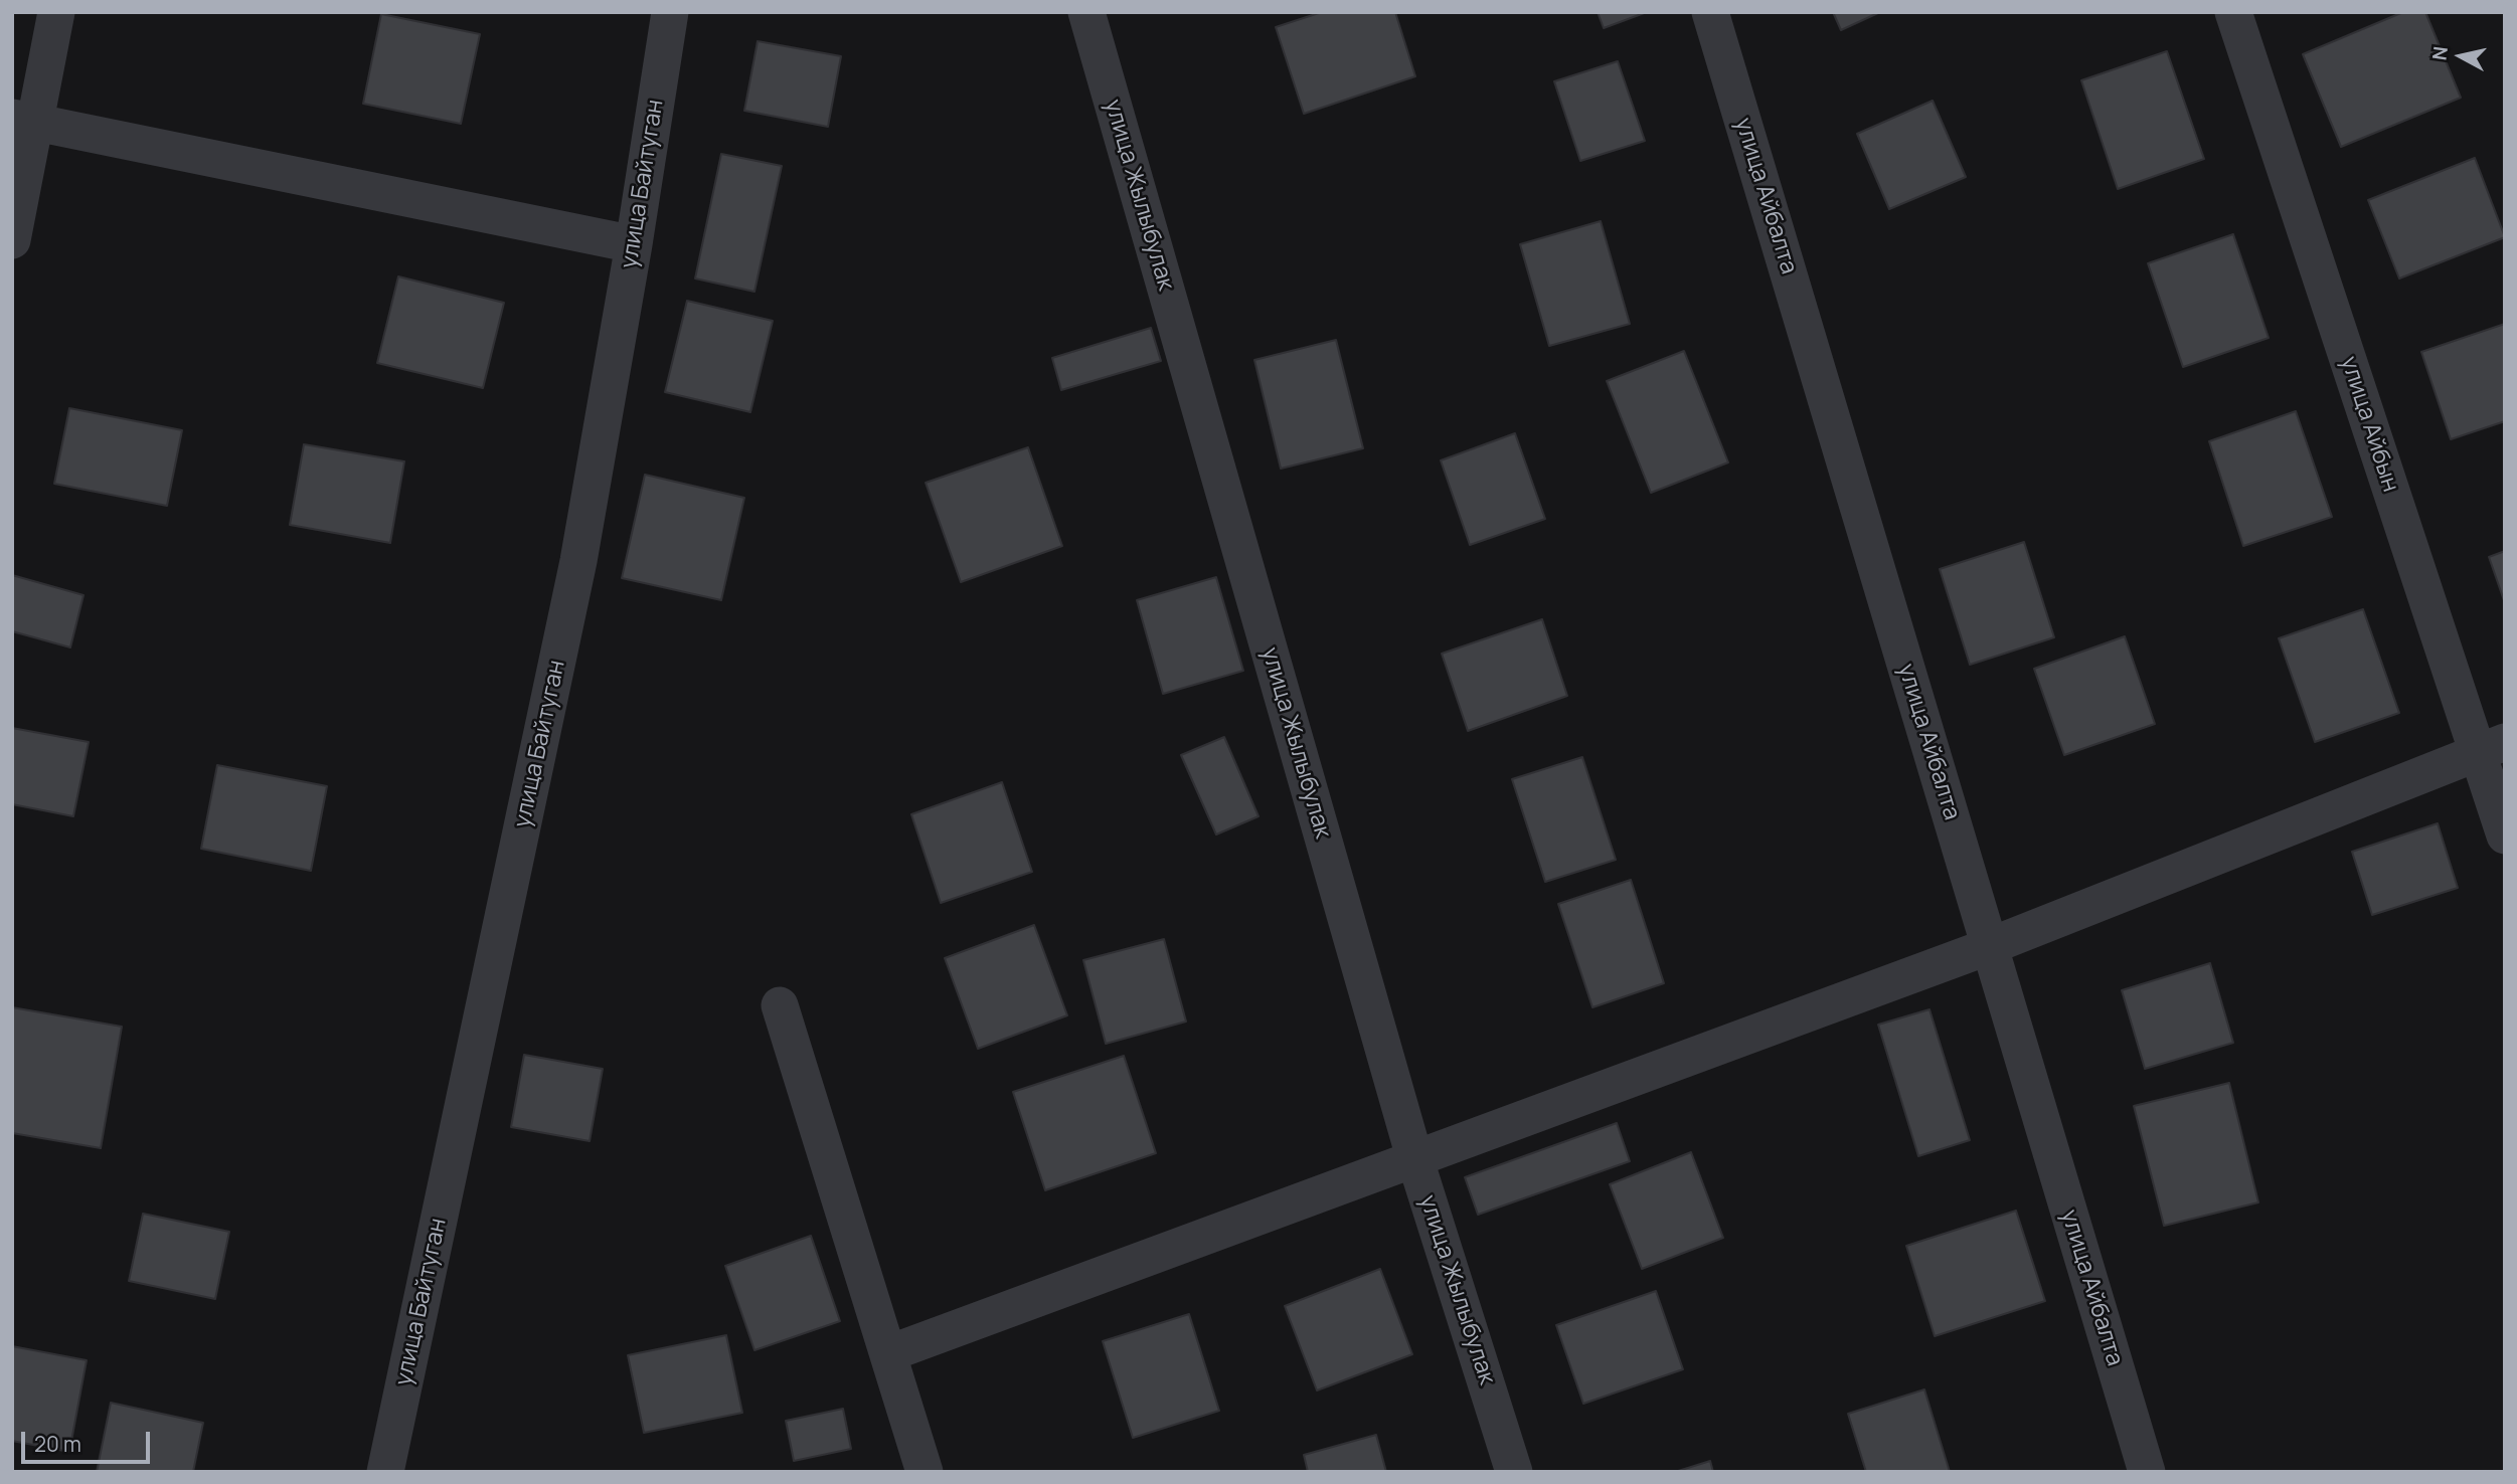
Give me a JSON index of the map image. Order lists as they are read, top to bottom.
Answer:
{
  "streets": {
    "street": [
      "улица Байтуган",
      "улица Жылыбулак",
      "улица Айбалта",
      "улица Айбын"
    ]
  },
  "scale_bar": "20 m",
  "north": "left"
}
